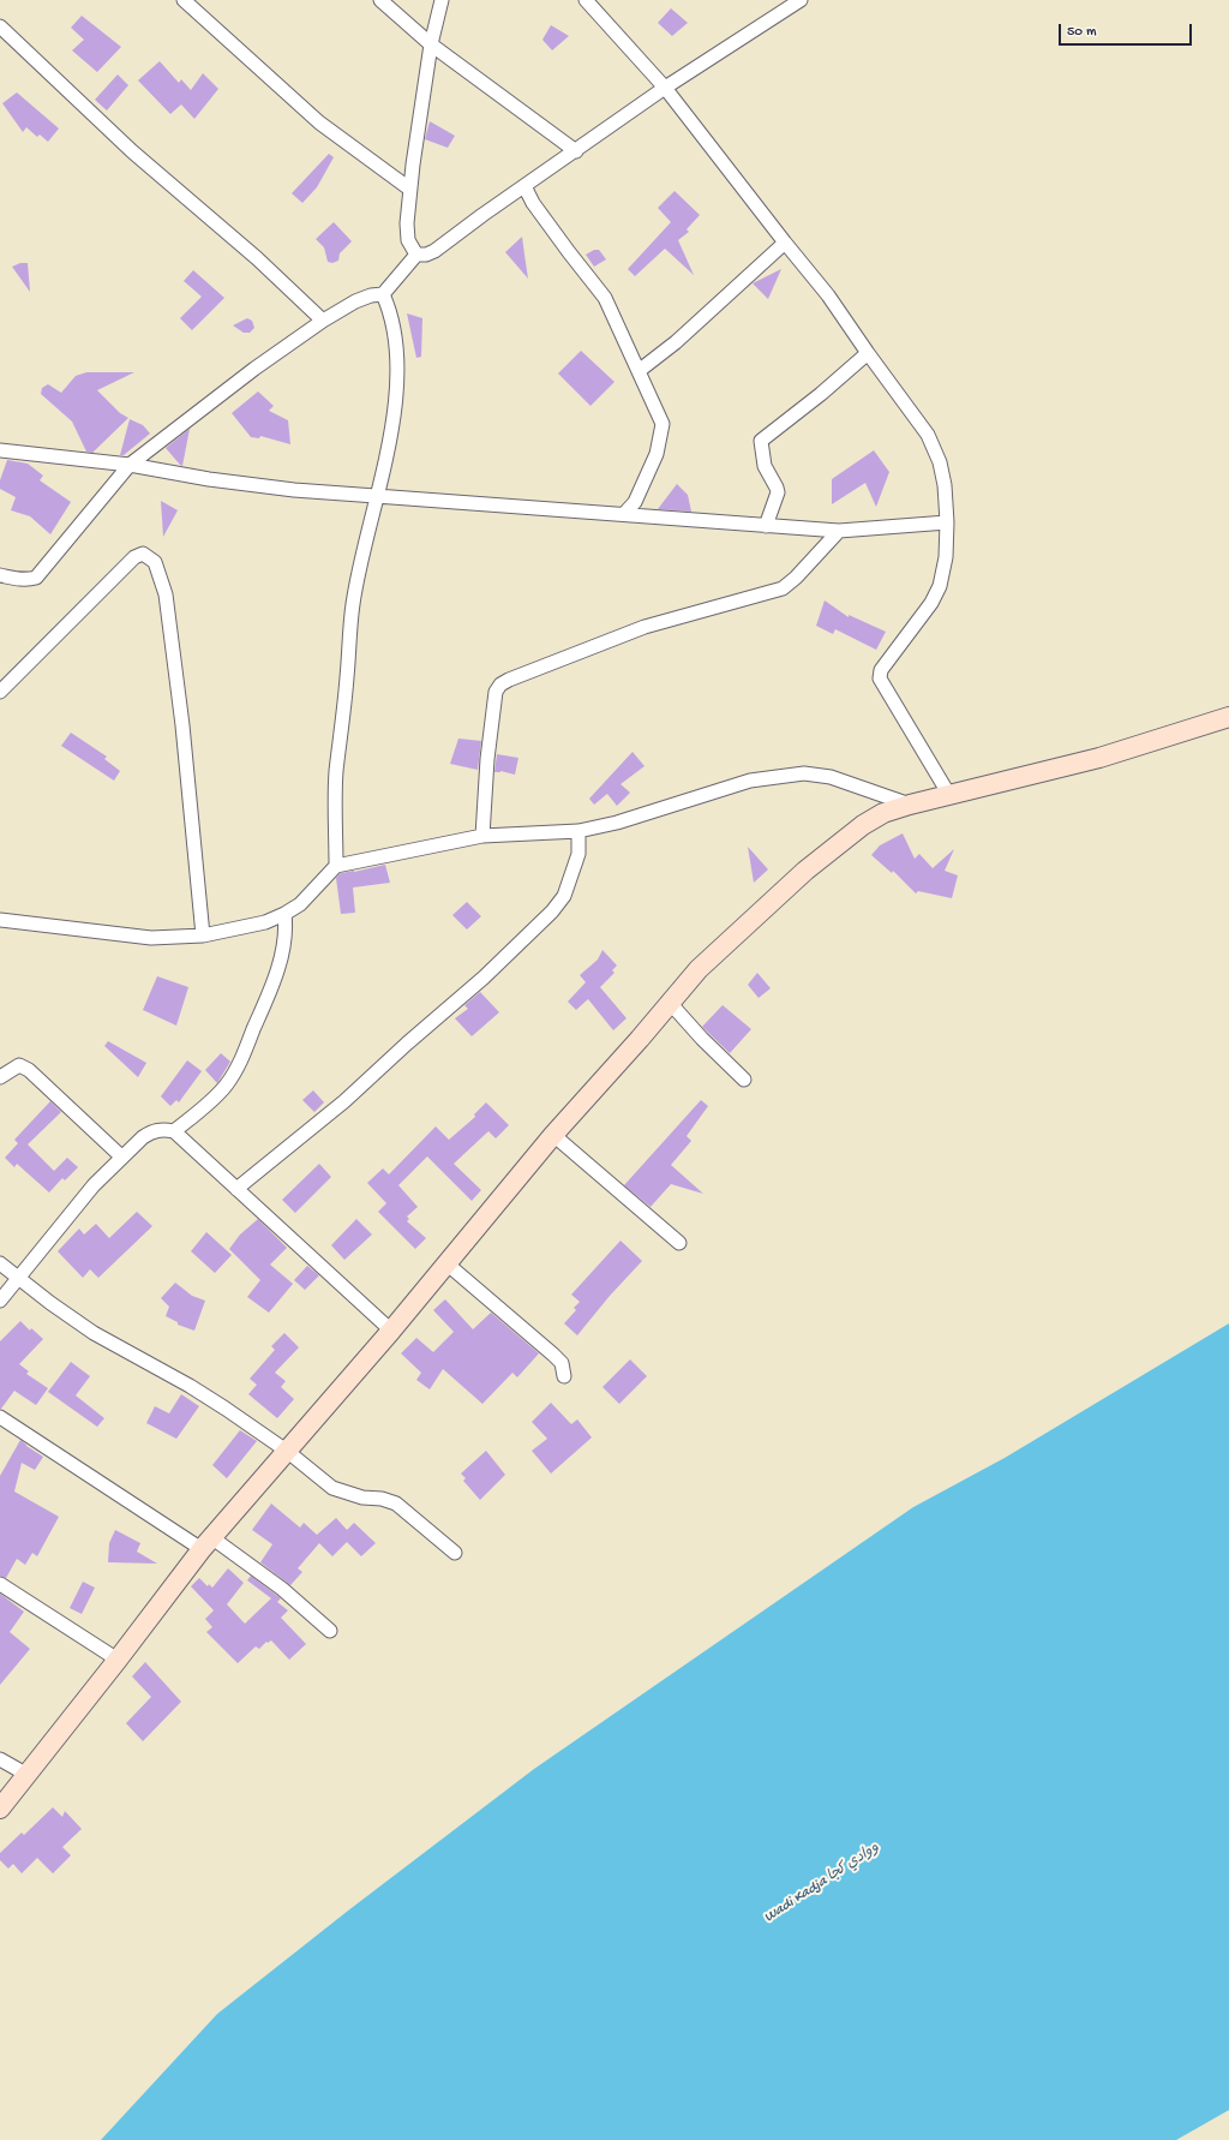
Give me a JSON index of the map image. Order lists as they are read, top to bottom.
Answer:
{
  "water": ["Wadi Kadja ووادي كجا"],
  "scale_bar": "50 m"
}
